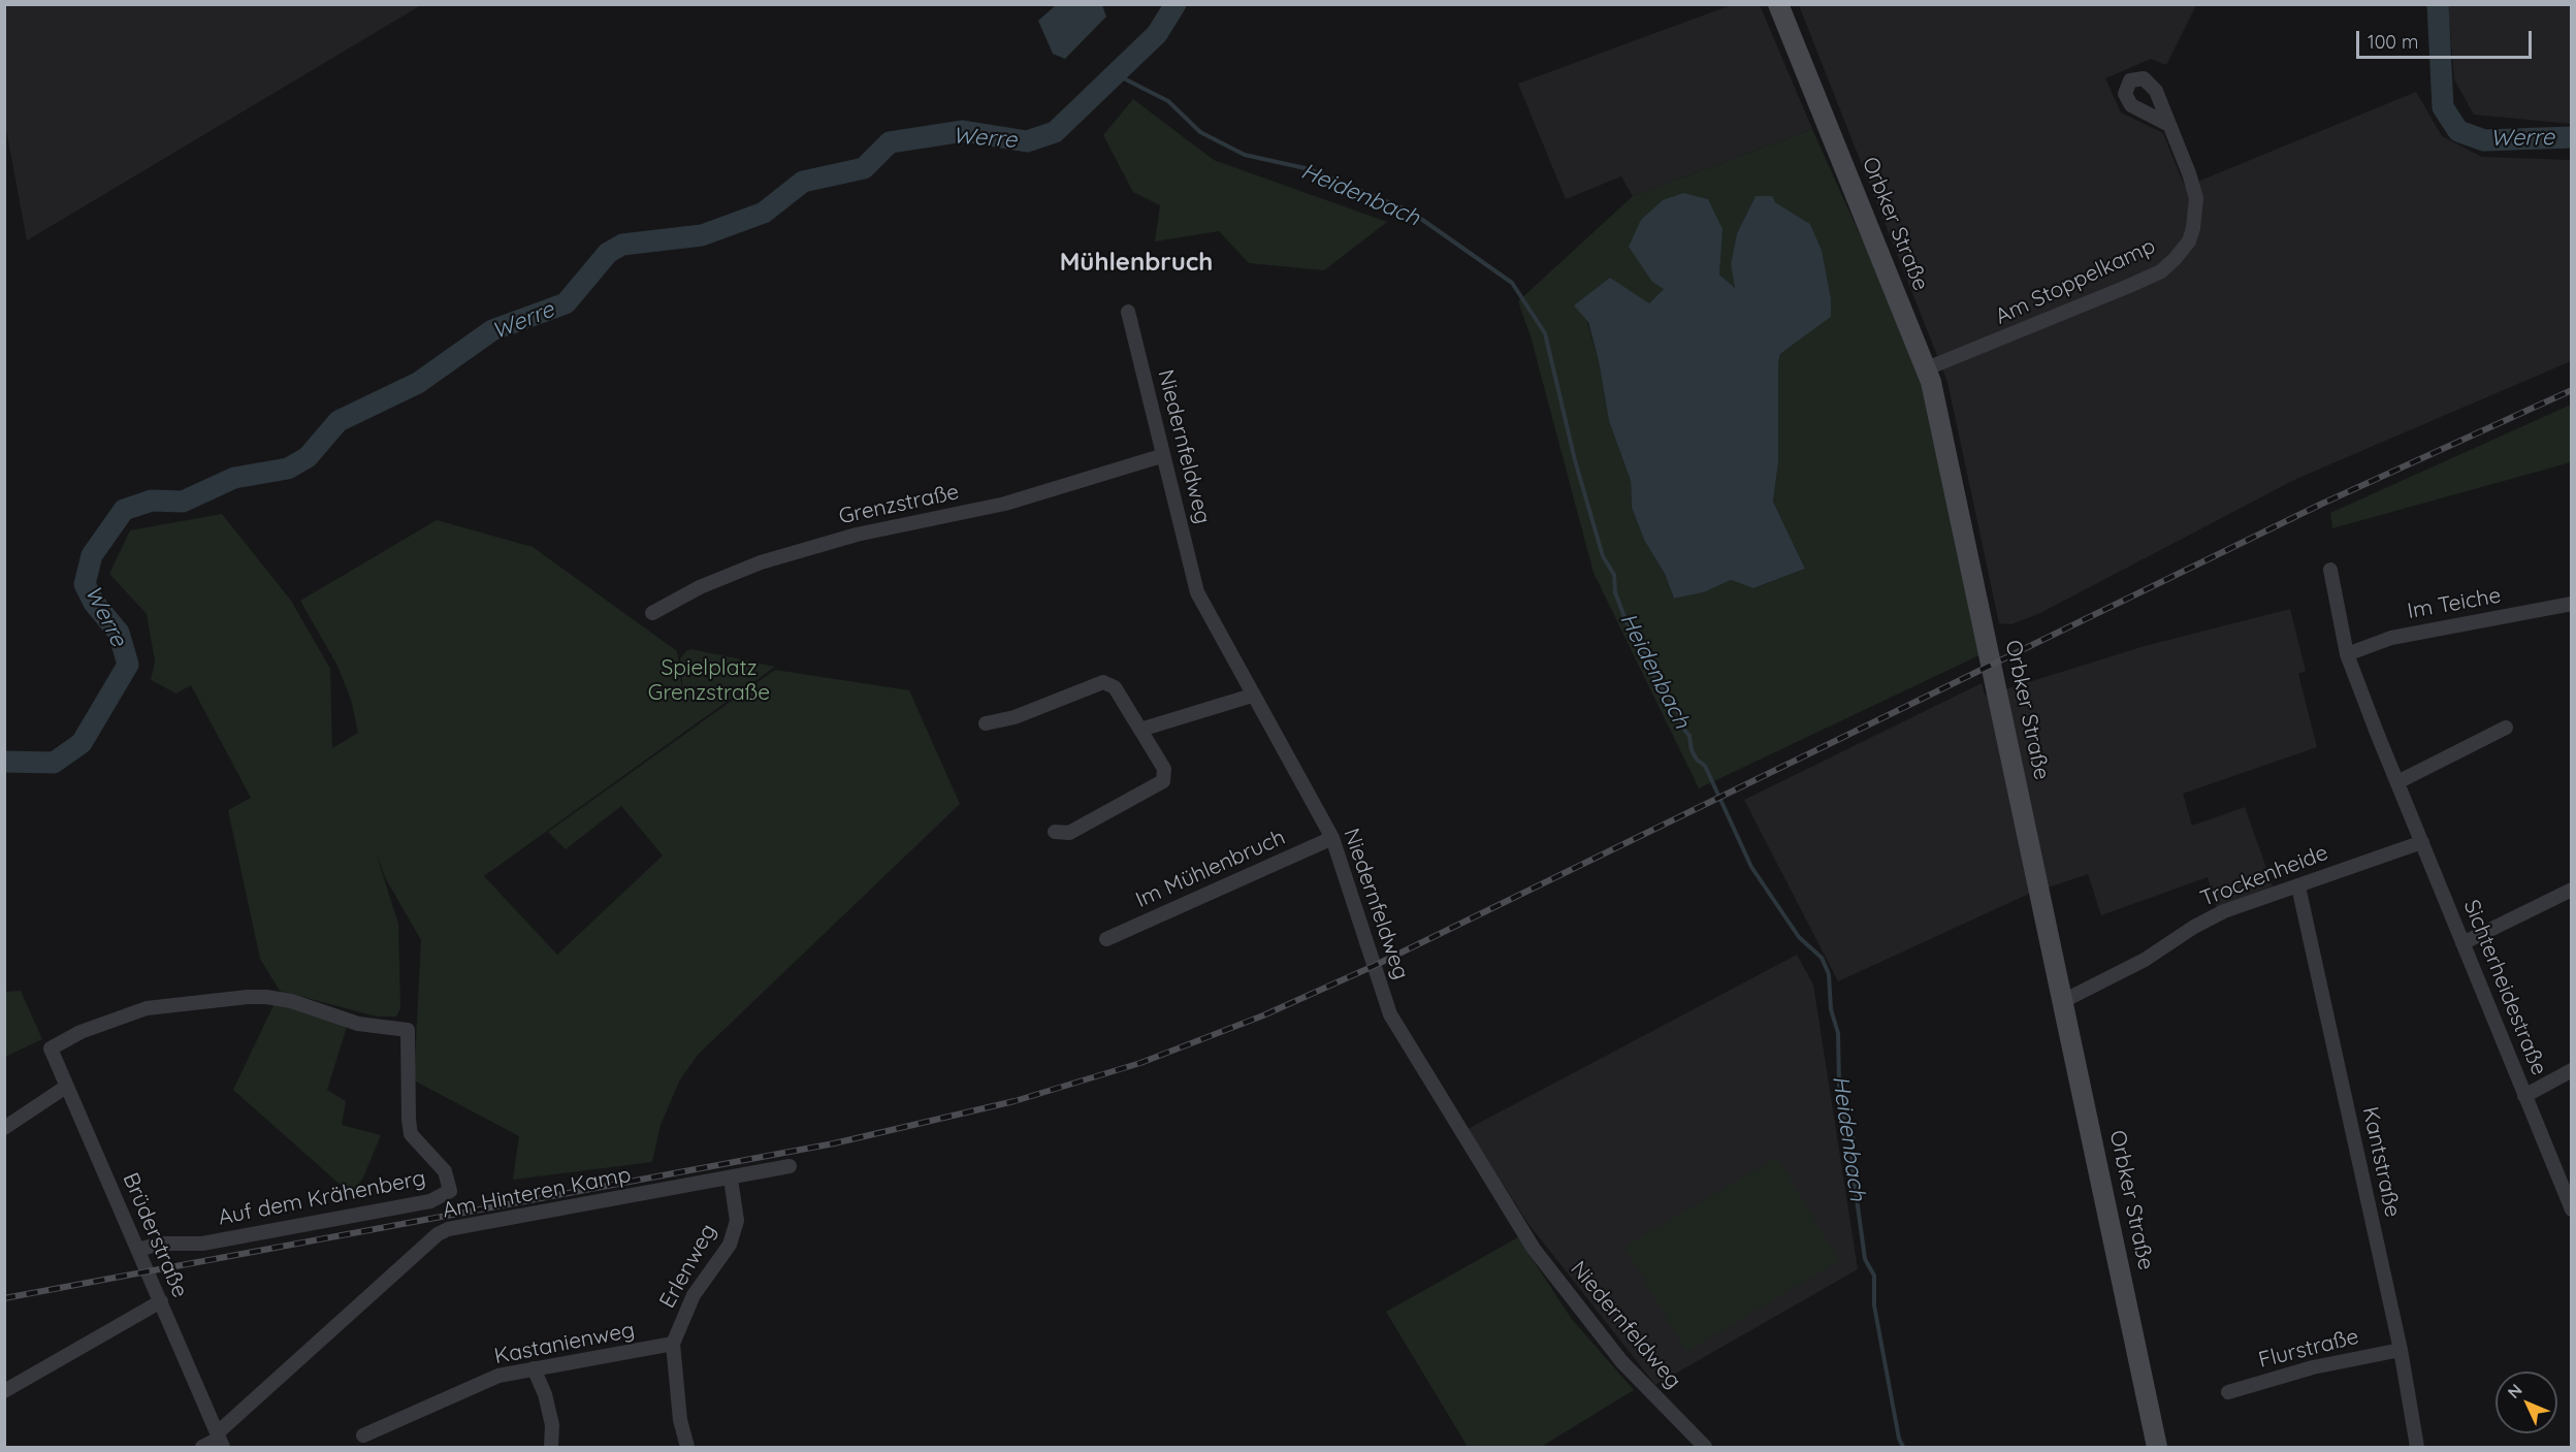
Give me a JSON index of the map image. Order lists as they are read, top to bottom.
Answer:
{
  "streets": {
    "street": [
      "Orbker Straße",
      "Am Stoppelkamp",
      "Niedernfeldweg",
      "Grenzstraße",
      "Im Teiche",
      "Im Mühlenbruch",
      "Trockenheide",
      "Sichterheidestraße",
      "Kantstraße",
      "Am Hinteren Kamp",
      "Auf dem Krähenberg",
      "Brüderstraße",
      "Erlenweg",
      "Kastanienweg",
      "Flurstraße"
    ]
  },
  "crossings": [
    ["Orbker Straße", "Am Stoppelkamp"],
    ["Orbker Straße", "Trockenheide"],
    ["Niedernfeldweg", "Grenzstraße"],
    ["Niedernfeldweg", "Im Mühlenbruch"],
    ["Im Teiche", "Sichterheidestraße"],
    ["Trockenheide", "Sichterheidestraße"],
    ["Trockenheide", "Kantstraße"],
    ["Kantstraße", "Flurstraße"],
    ["Am Hinteren Kamp", "Brüderstraße"],
    ["Am Hinteren Kamp", "Erlenweg"],
    ["Auf dem Krähenberg", "Brüderstraße"],
    ["Erlenweg", "Kastanienweg"]
  ],
  "districts": ["Mühlenbruch"],
  "water": ["Werre", "Heidenbach"],
  "parks": ["Spielplatz Grenzstraße"],
  "scale_bar": "100 m",
  "north": "top left"
}
